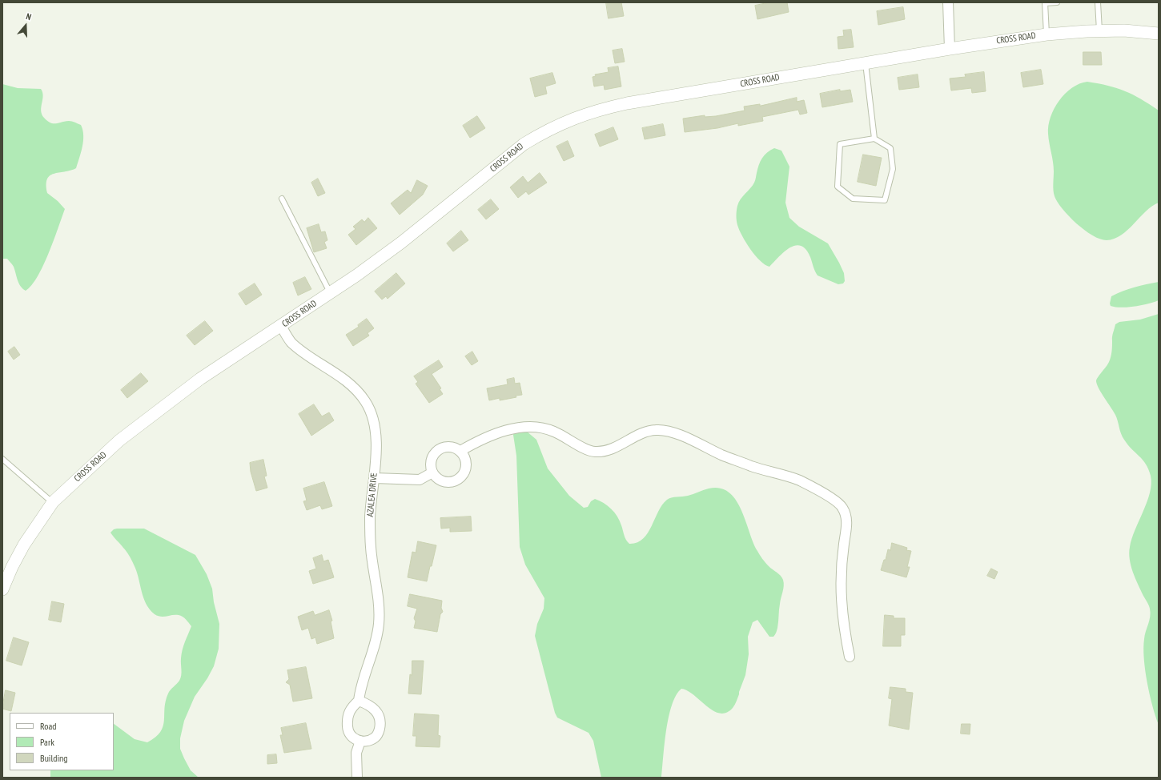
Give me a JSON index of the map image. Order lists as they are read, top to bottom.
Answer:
{
  "streets": {
    "street": ["CROSS ROAD", "AZALEA DRIVE"]
  },
  "crossings": [
    ["CROSS ROAD", "AZALEA DRIVE"]
  ],
  "legend": ["Road", "Park", "Building"],
  "north": "top"
}
